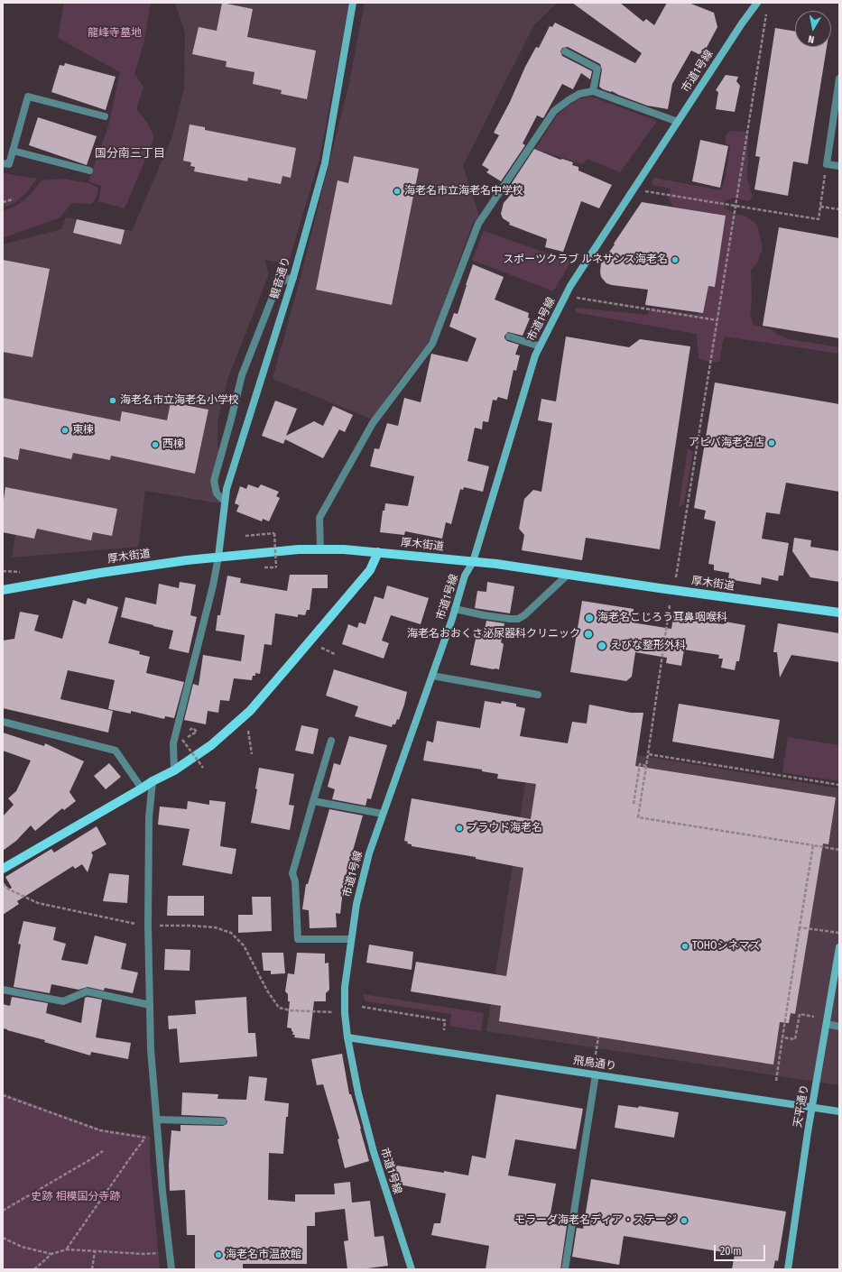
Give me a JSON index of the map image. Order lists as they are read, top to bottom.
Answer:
{
  "streets": {
    "main road": ["厚木街道"],
    "street": [
      "市道1号線",
      "観音通り",
      "飛鳥通り",
      "天平通り"
    ]
  },
  "crossings": [
    ["市道1号線", "厚木街道"],
    ["市道1号線", "飛鳥通り"],
    ["観音通り", "厚木街道"],
    ["飛鳥通り", "天平通り"]
  ],
  "districts": ["国分南三丁目"],
  "parks": ["龍峰寺墓地", "史跡 相模国分寺跡"],
  "places": [
    "海老名市立海老名中学校",
    "スポーツクラブ ルネサンス海老名",
    "海老名市立海老名小学校",
    "東棟",
    "アビバ海老名店",
    "西棟",
    "海老名こじろう耳鼻咽喉科",
    "海老名おおくさ泌尿器科クリニック",
    "えびな整形外科",
    "プラウド海老名",
    "TOHOシネマズ",
    "モラーダ海老名ディア・ステージ",
    "海老名市温故館"
  ],
  "scale_bar": "20 m",
  "north": "bottom"
}
